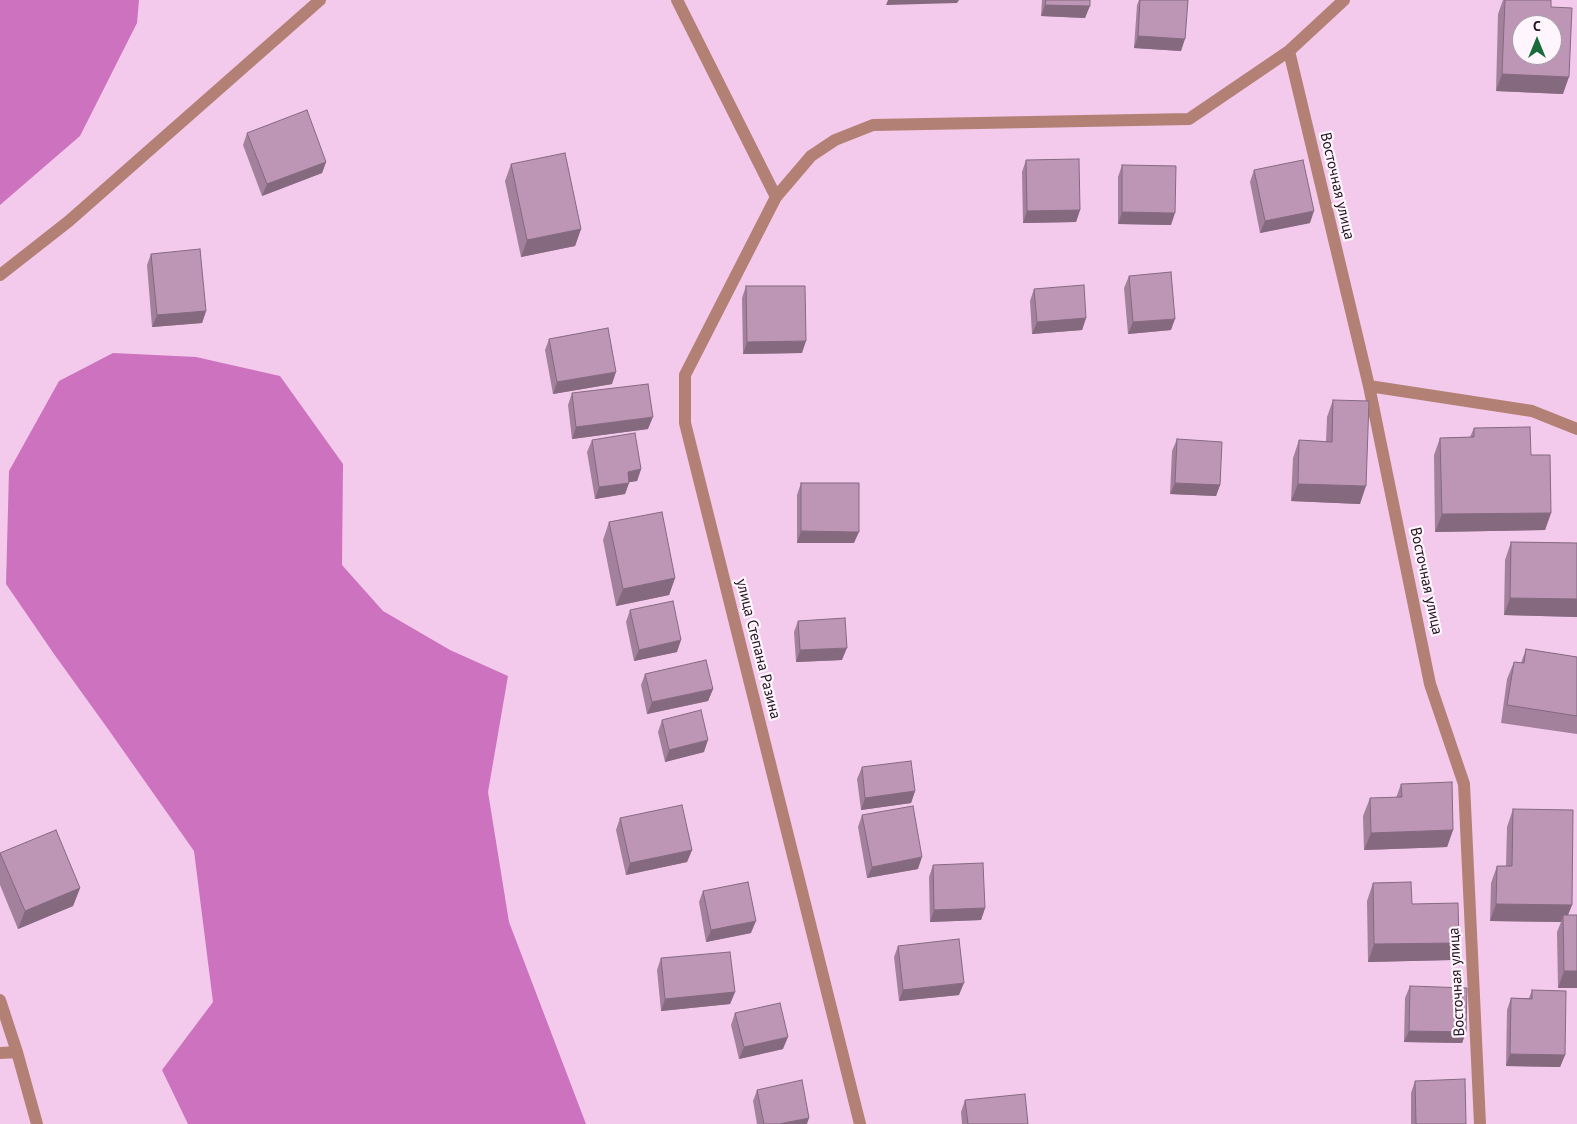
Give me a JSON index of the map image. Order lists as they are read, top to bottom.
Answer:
{
  "streets": {
    "street": ["Восточная улица", "улица Степана Разина"]
  },
  "crossings": [
    ["Восточная улица", "улица Степана Разина"]
  ],
  "north": "top"
}
